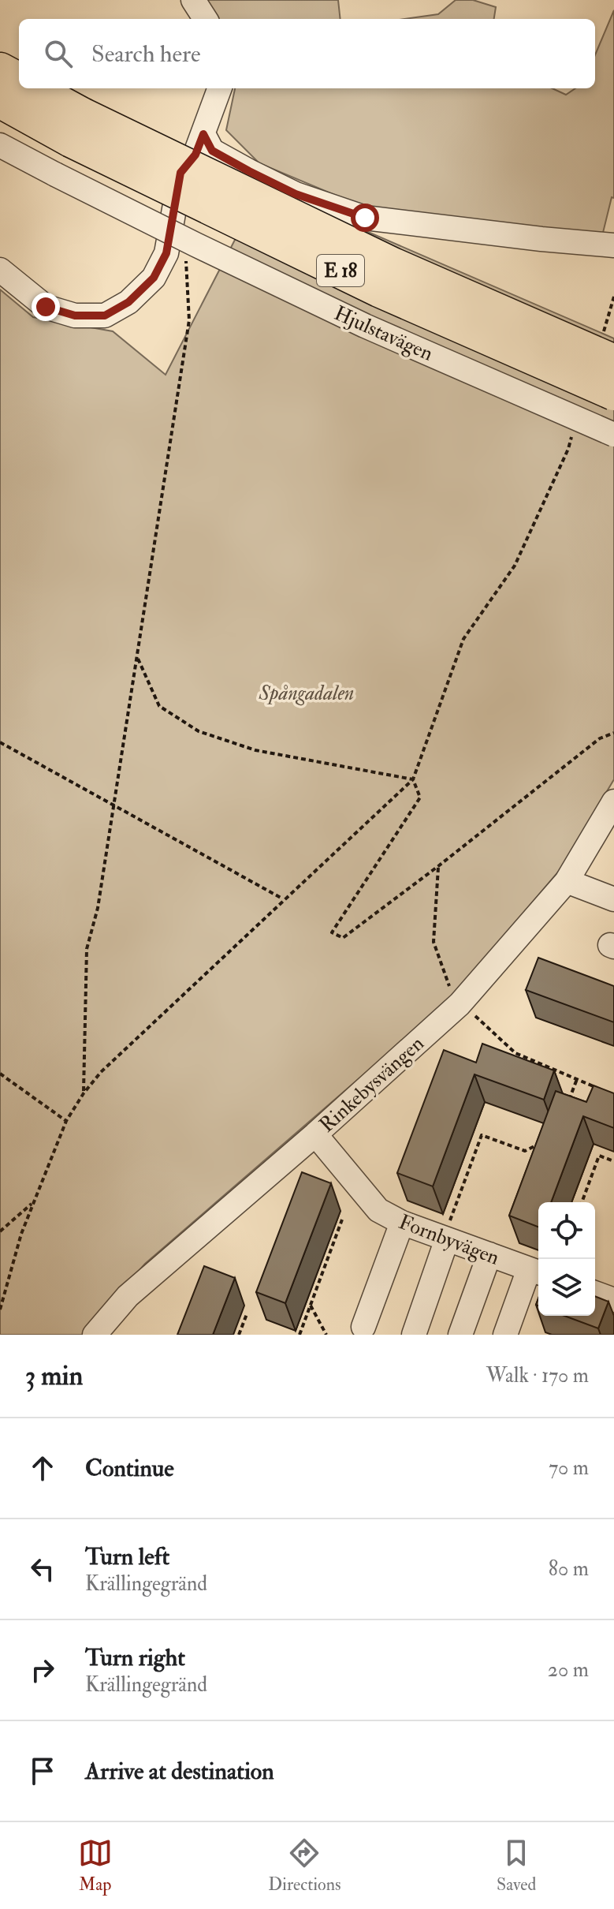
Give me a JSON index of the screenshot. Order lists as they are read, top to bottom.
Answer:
{
  "streets": {
    "highway": ["E 18"],
    "street": ["Hjulstavägen", "Rinkebysvängen", "Fornbyvägen"]
  },
  "crossings": [
    ["Rinkebysvängen", "Fornbyvägen"]
  ],
  "parks": ["Spångadalen"],
  "page": {
    "search": "Search here",
    "heading": ["3 min", "Walk · 170 m"],
    "list": [
      ["Continue", "70 m"],
      ["Turn left", "Krällingegränd", "80 m"],
      ["Turn right", "Krällingegränd", "20 m"],
      "Arrive at destination"
    ],
    "nav": ["Map", "Directions", "Saved"]
  }
}
